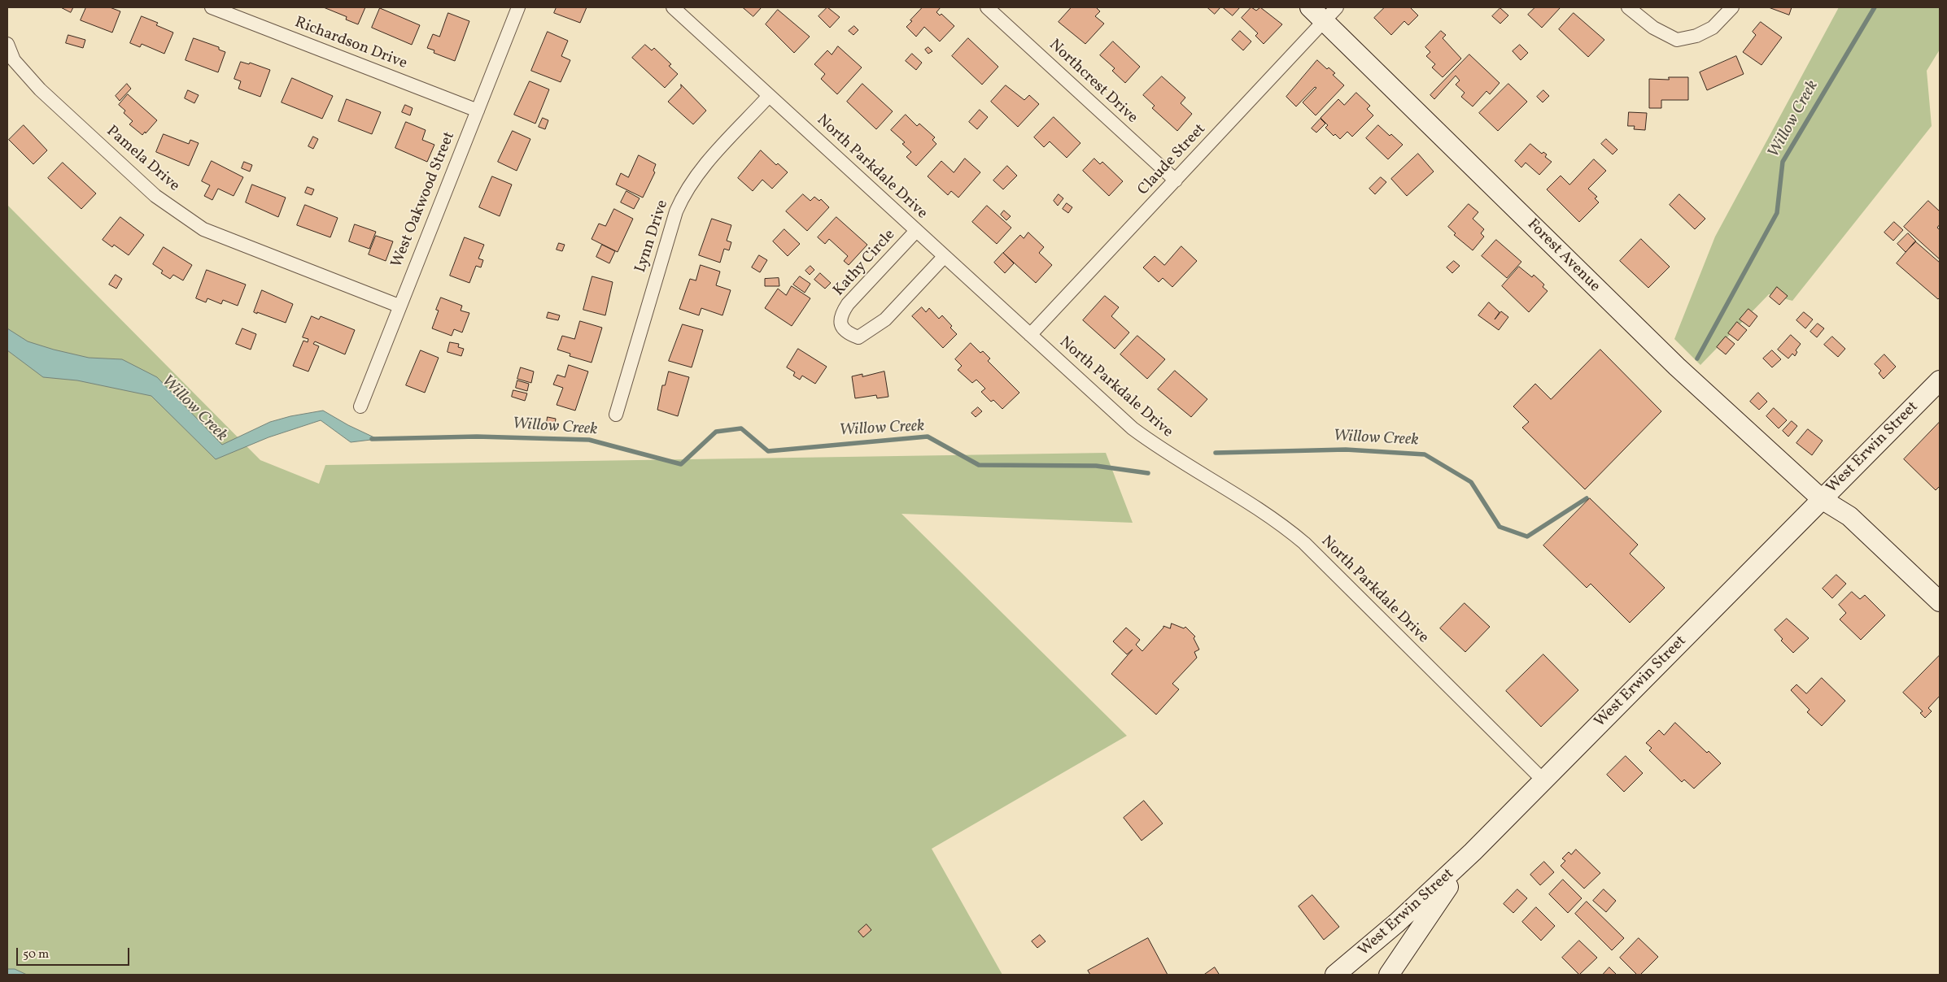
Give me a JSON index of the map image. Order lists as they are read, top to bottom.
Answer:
{
  "streets": {
    "street": [
      "Richardson Drive",
      "Northcrest Drive",
      "Pamela Drive",
      "Claude Street",
      "North Parkdale Drive",
      "West Oakwood Street",
      "Lynn Drive",
      "Forest Avenue",
      "Kathy Circle",
      "West Erwin Street"
    ]
  },
  "crossings": [
    ["Richardson Drive", "West Oakwood Street"],
    ["Northcrest Drive", "Claude Street"],
    ["Pamela Drive", "West Oakwood Street"],
    ["Claude Street", "North Parkdale Drive"],
    ["Claude Street", "Forest Avenue"],
    ["North Parkdale Drive", "Lynn Drive"],
    ["North Parkdale Drive", "Kathy Circle"],
    ["North Parkdale Drive", "West Erwin Street"],
    ["Forest Avenue", "West Erwin Street"]
  ],
  "water": ["Willow Creek"],
  "scale_bar": "50 m"
}
